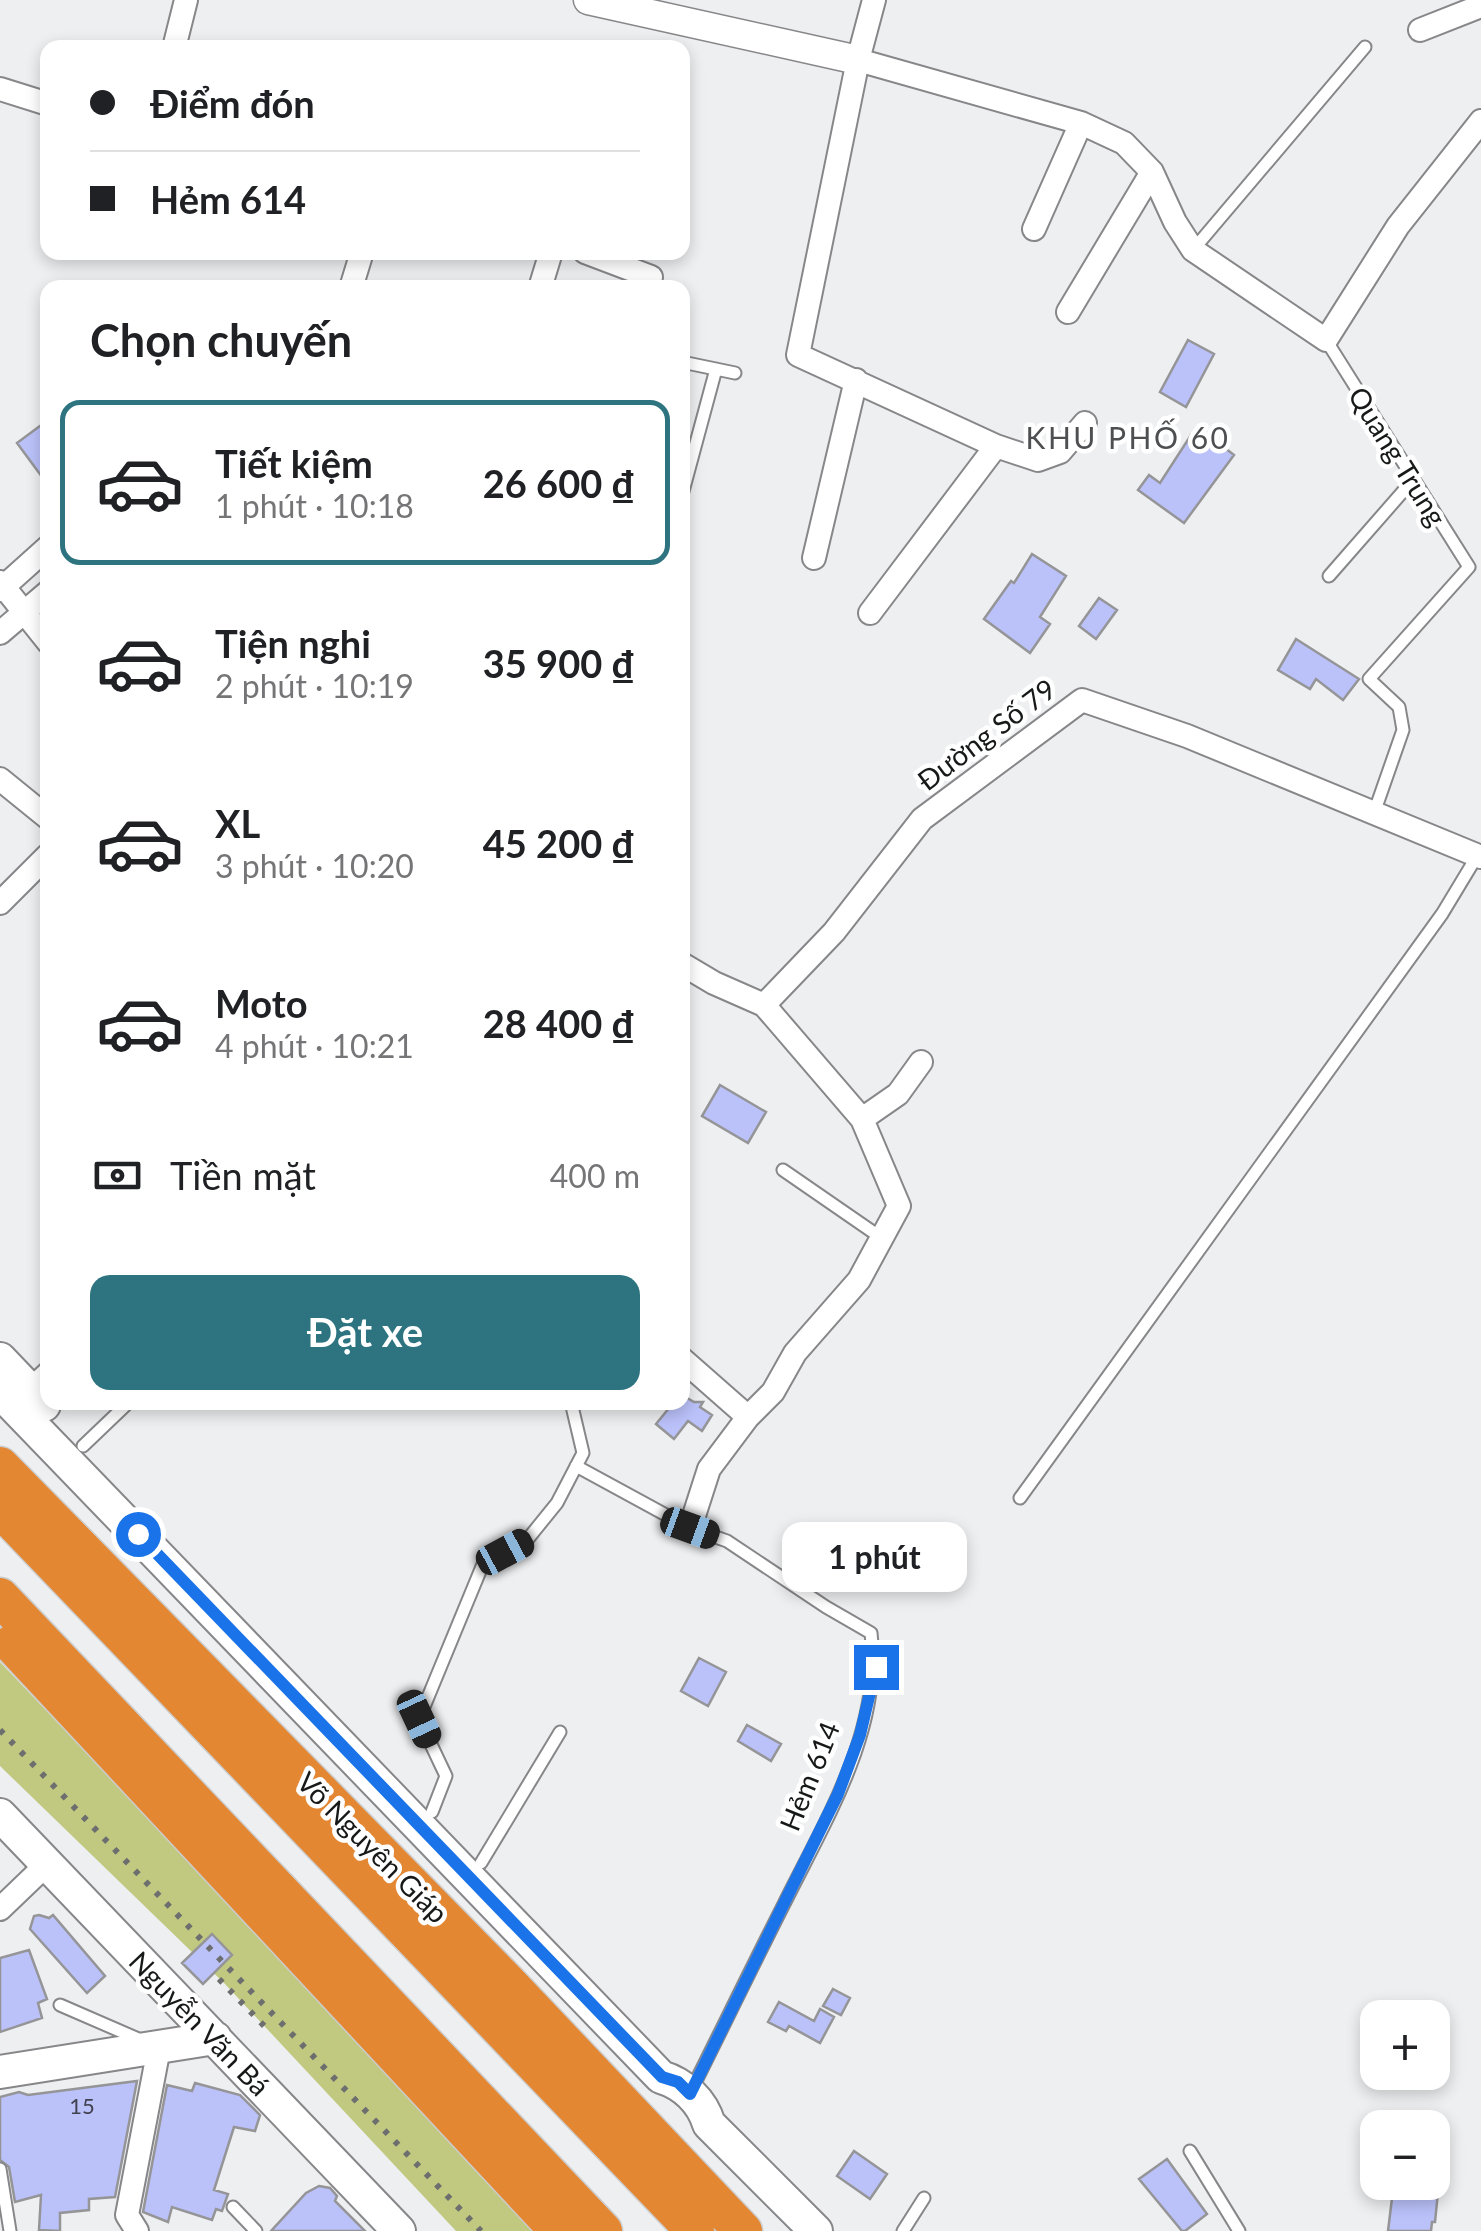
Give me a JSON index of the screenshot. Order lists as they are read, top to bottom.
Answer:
{
  "streets": {
    "highway": ["Võ Nguyên Giáp"],
    "main road": ["Nguyễn Văn Bá"],
    "street": ["Đường Số 79"],
    "lane": ["Quang Trung", "Hẻm 614"]
  },
  "districts": ["KHU PHỐ 60"],
  "house_numbers": ["15"],
  "page": {
    "banner": ["Điểm đón", "Hẻm 614"],
    "heading": "Chọn chuyến",
    "list": [
      {
        "name": "Tiết kiệm",
        "note": "1 phút · 10:18",
        "value": "26 600 ₫"
      },
      {
        "name": "Tiện nghi",
        "note": "2 phút · 10:19",
        "value": "35 900 ₫"
      },
      {
        "name": "XL",
        "note": "3 phút · 10:20",
        "value": "45 200 ₫"
      },
      {
        "name": "Moto",
        "note": "4 phút · 10:21",
        "value": "28 400 ₫"
      }
    ],
    "pay": ["Tiền mặt", "400 m"],
    "buttons": "Đặt xe",
    "bubble": "1 phút",
    "map_buttons": ["+", "−"]
  }
}
